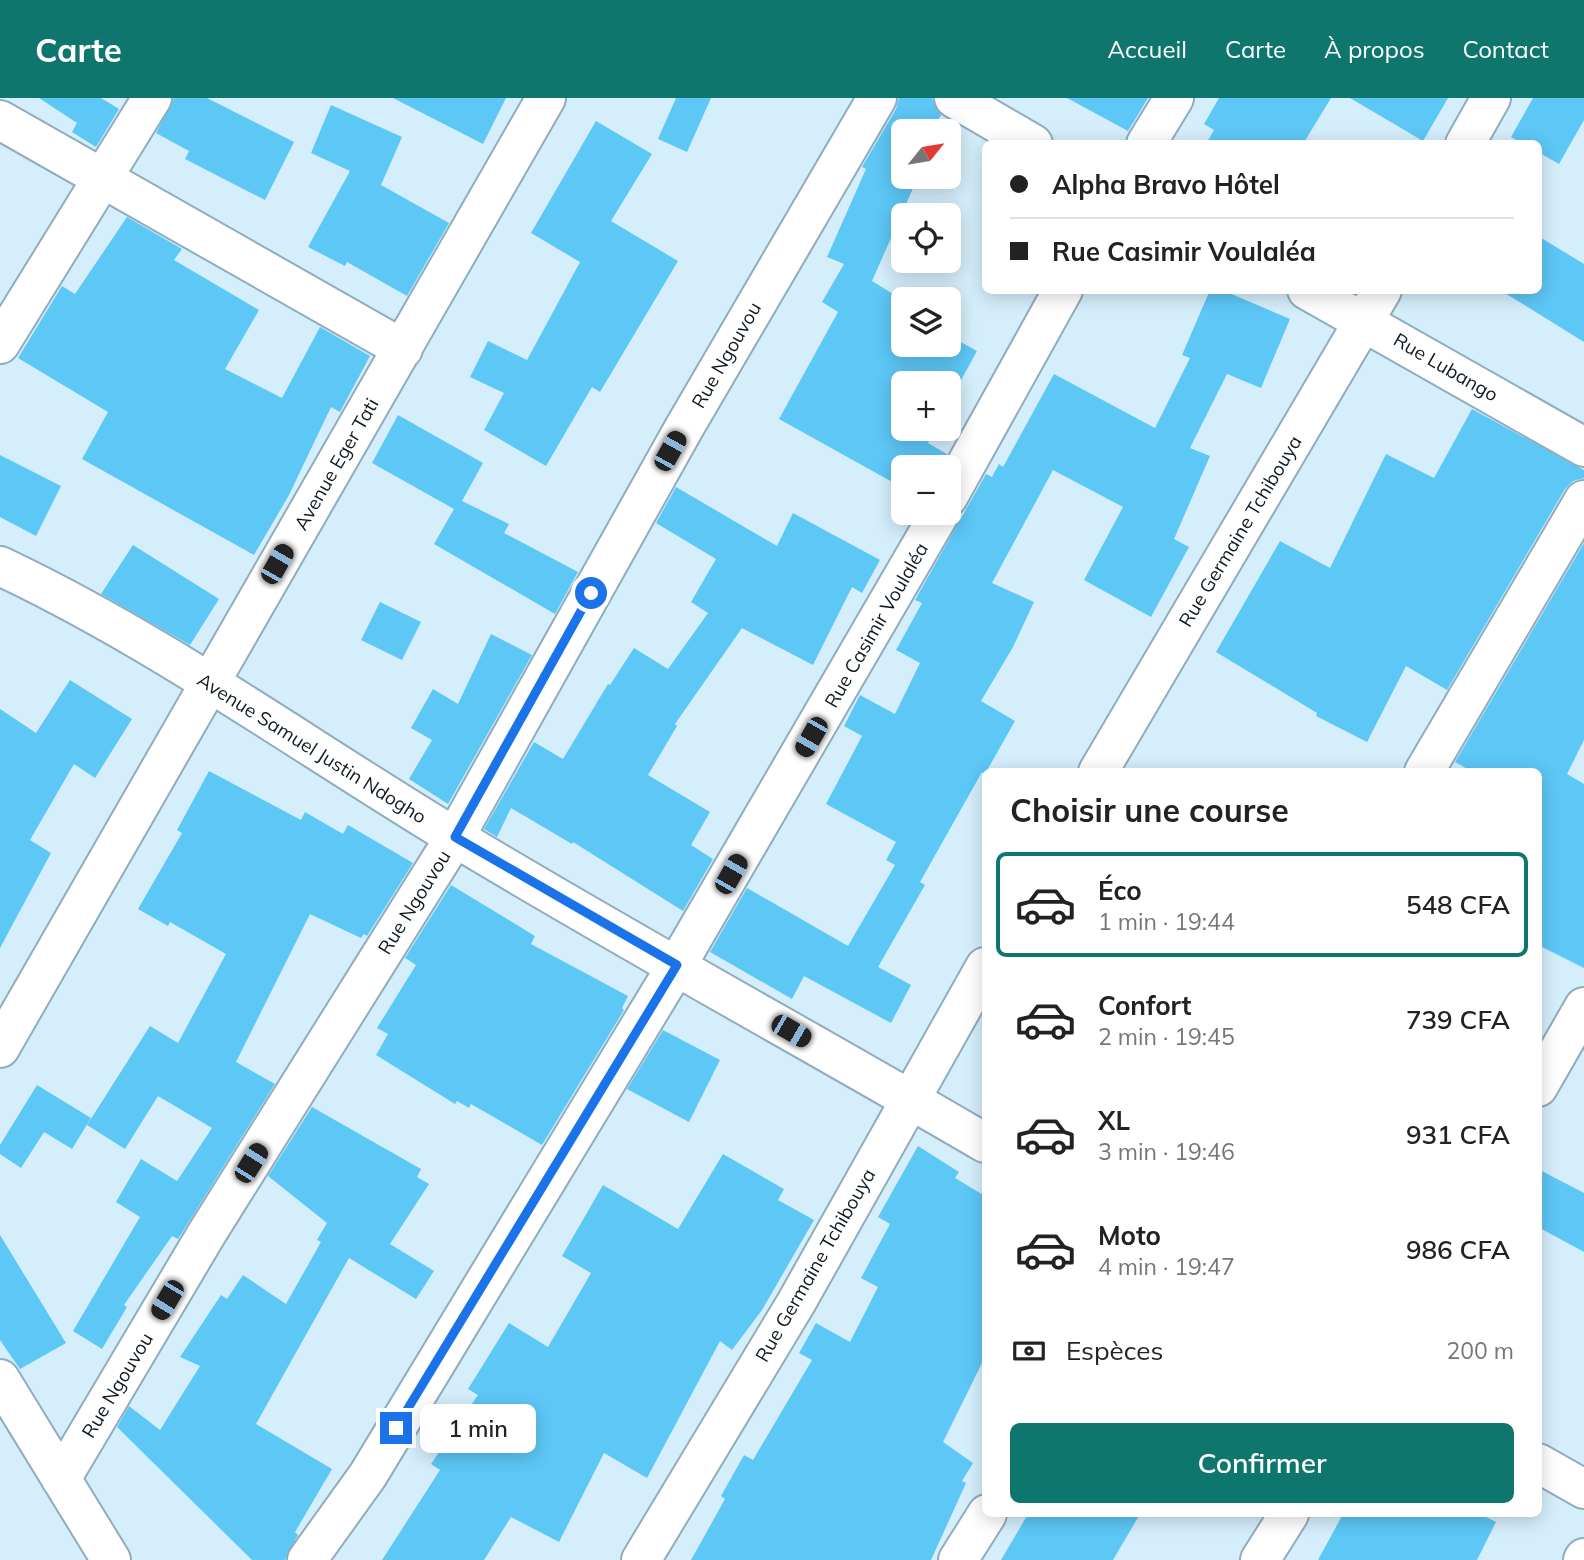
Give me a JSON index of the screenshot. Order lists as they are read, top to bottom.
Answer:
{
  "streets": {
    "street": [
      "Rue Ngouvou",
      "Rue Lubango",
      "Avenue Eger Tati",
      "Rue Germaine Tchibouya",
      "Rue Casimir Voulaléa",
      "Avenue Samuel Justin Ndogho"
    ]
  },
  "crossings": [
    ["Rue Ngouvou", "Avenue Samuel Justin Ndogho"],
    ["Rue Lubango", "Rue Germaine Tchibouya"],
    ["Avenue Eger Tati", "Avenue Samuel Justin Ndogho"],
    ["Rue Germaine Tchibouya", "Avenue Samuel Justin Ndogho"],
    ["Rue Casimir Voulaléa", "Avenue Samuel Justin Ndogho"]
  ],
  "north": "top right",
  "page": {
    "header": "Carte",
    "nav": [
      "Accueil",
      "Carte",
      "À propos",
      "Contact"
    ],
    "map_buttons": ["+", "−"],
    "banner": ["Alpha Bravo Hôtel", "Rue Casimir Voulaléa"],
    "heading": "Choisir une course",
    "list": [
      {
        "name": "Éco",
        "note": "1 min · 19:44",
        "value": "548 CFA"
      },
      {
        "name": "Confort",
        "note": "2 min · 19:45",
        "value": "739 CFA"
      },
      {
        "name": "XL",
        "note": "3 min · 19:46",
        "value": "931 CFA"
      },
      {
        "name": "Moto",
        "note": "4 min · 19:47",
        "value": "986 CFA"
      }
    ],
    "pay": ["Espèces", "200 m"],
    "bubble": "1 min",
    "buttons": "Confirmer"
  }
}
